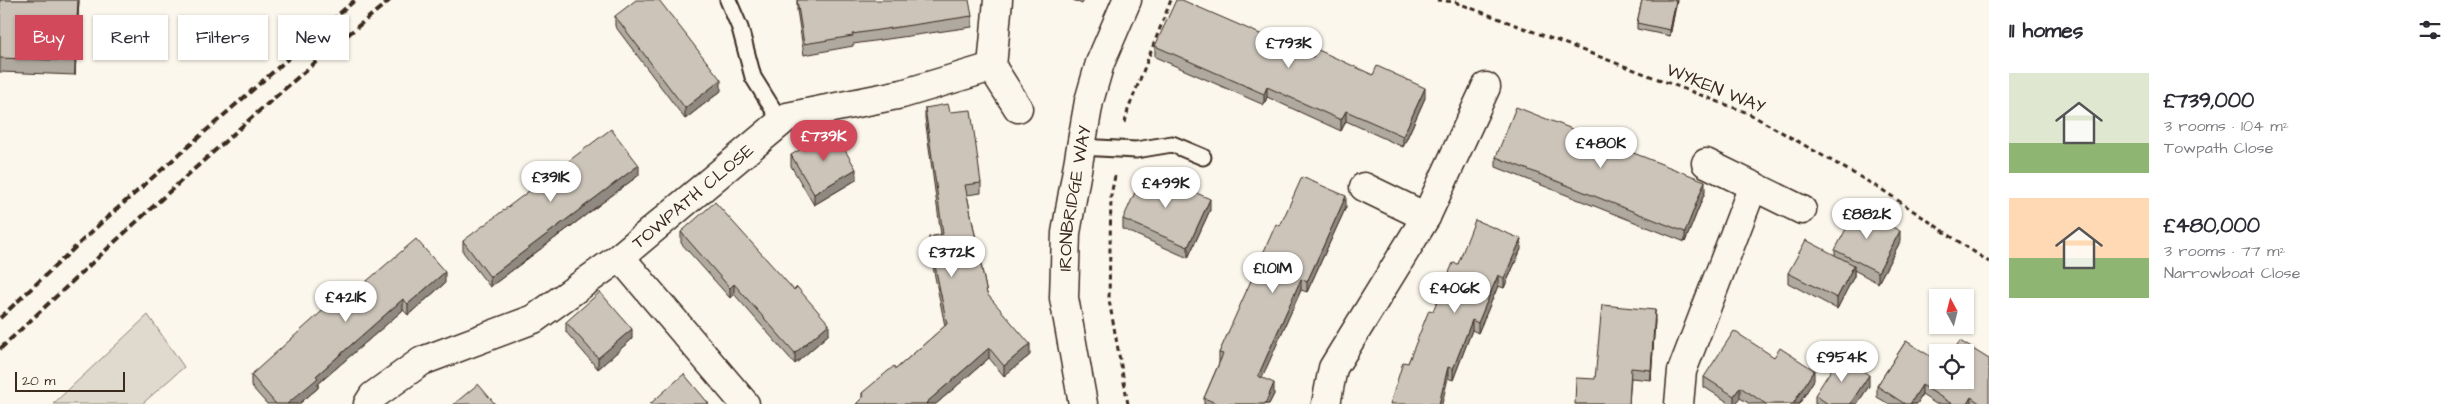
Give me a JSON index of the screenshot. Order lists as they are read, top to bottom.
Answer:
{
  "streets": {
    "street": ["TOWPATH CLOSE", "IRONBRIDGE WAY"],
    "path": ["WYKEN WAY"]
  },
  "scale_bar": "20 m",
  "north": "top",
  "page": {
    "heading": "11 homes",
    "chip": [
      "Buy",
      "Rent",
      "Filters",
      "New"
    ],
    "price": [
      "£793K",
      "£739K",
      "£480K",
      "£391K",
      "£499K",
      "£882K",
      "£372K",
      "£1.01M",
      "£406K",
      "£421K",
      "£954K"
    ],
    "list": [
      {
        "name": "£739,000",
        "note": "3 rooms · 104 m² · Towpath Close"
      },
      {
        "name": "£480,000",
        "note": "3 rooms · 77 m² · Narrowboat Close"
      }
    ],
    "scale": "20 m"
  }
}
